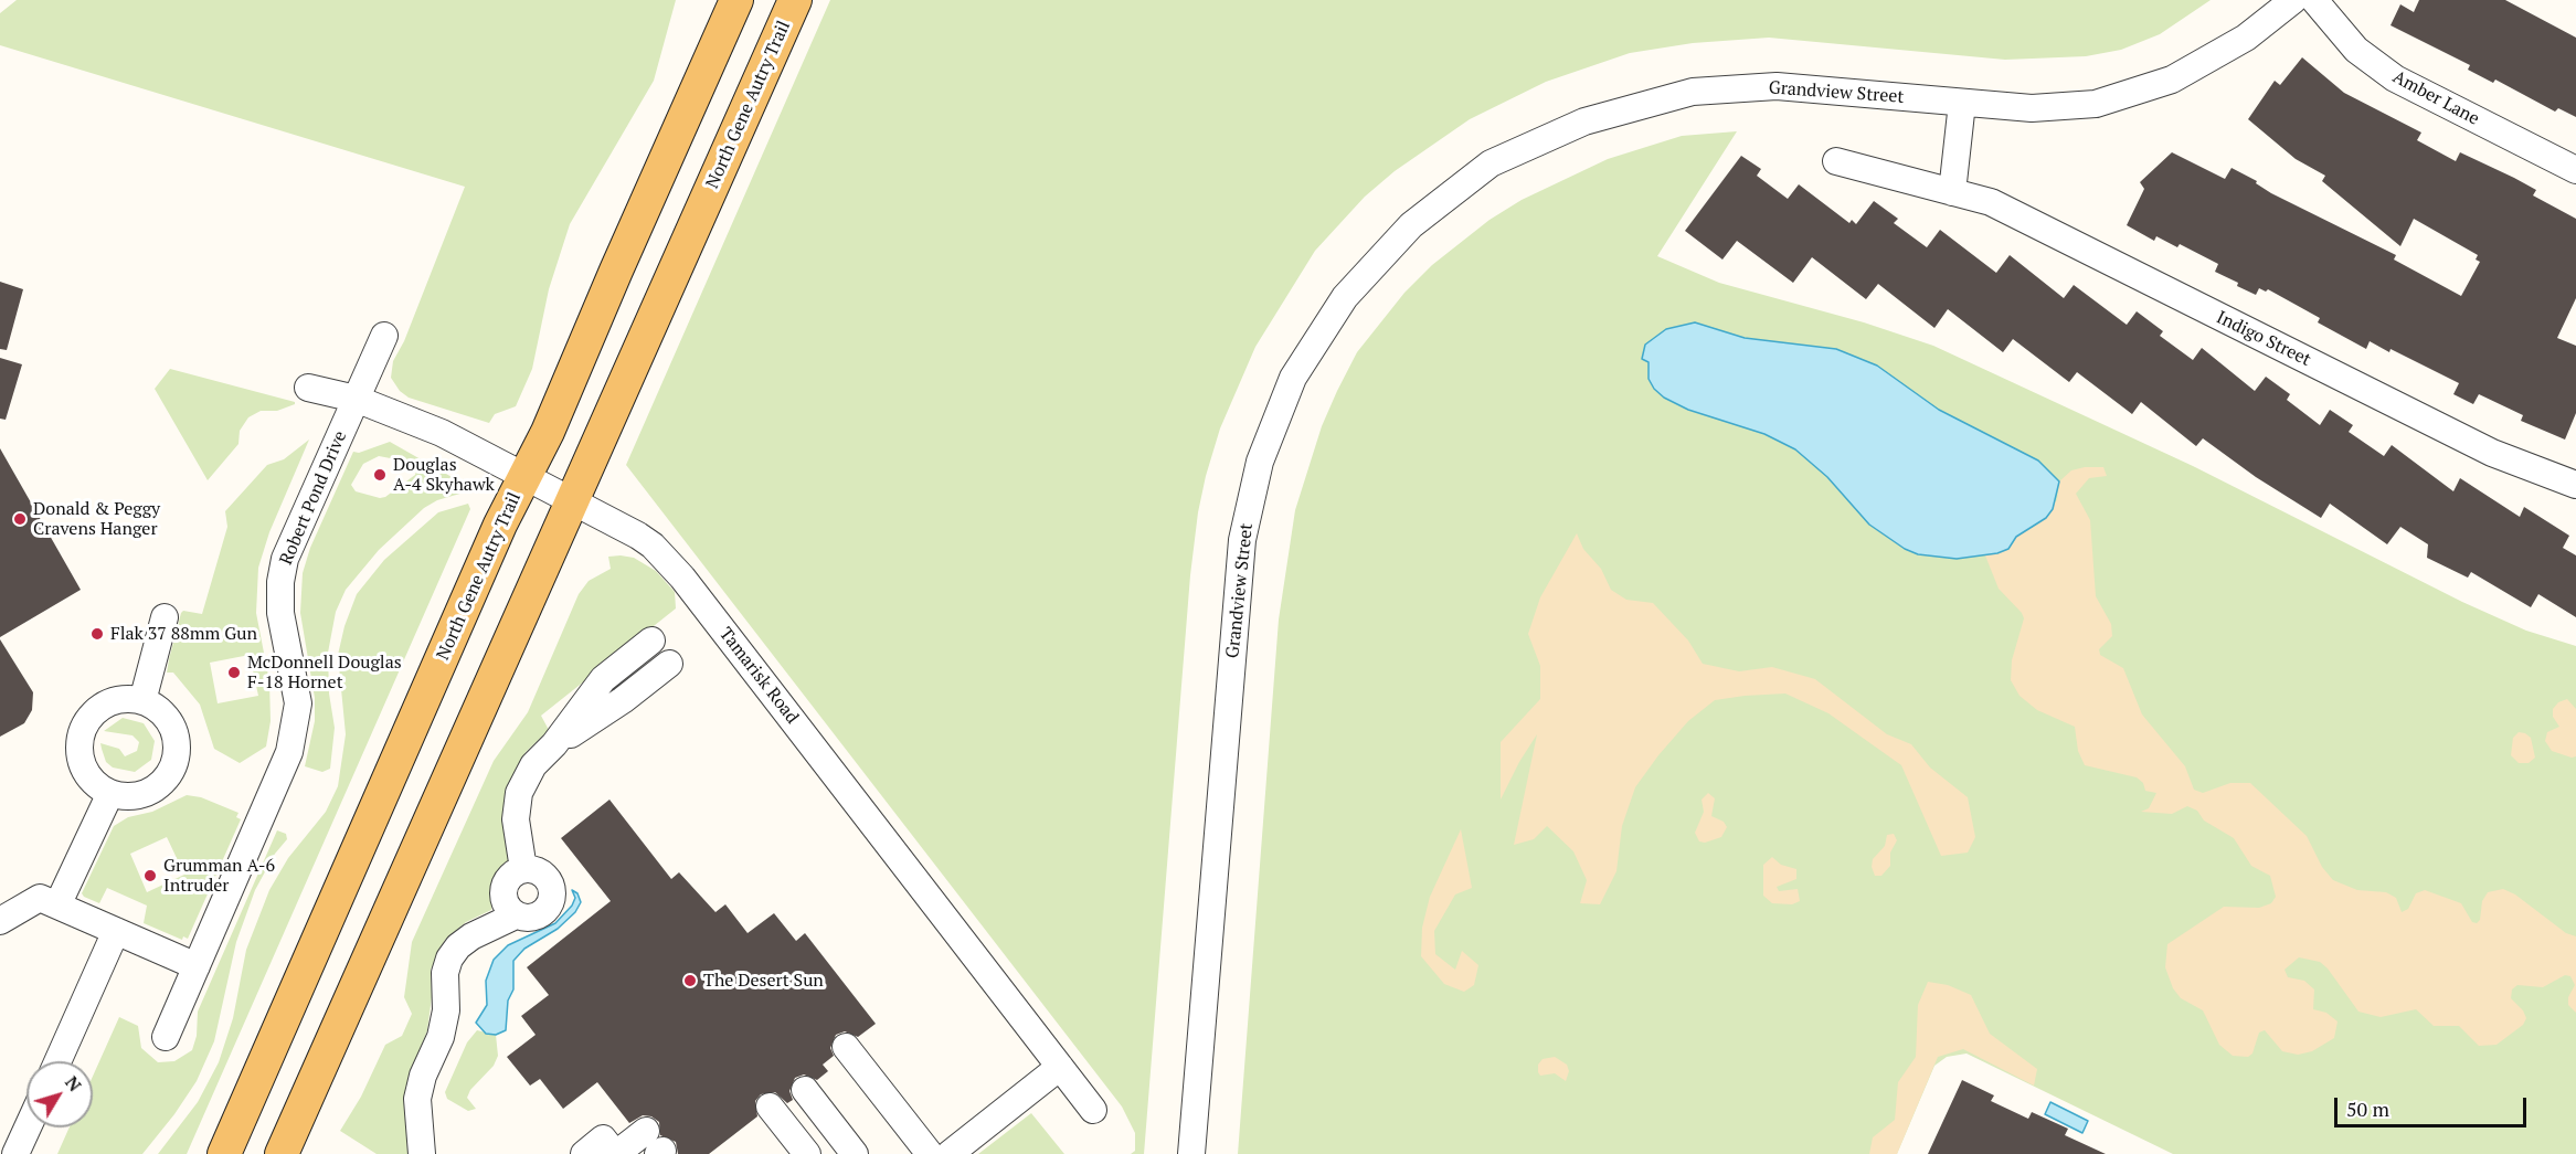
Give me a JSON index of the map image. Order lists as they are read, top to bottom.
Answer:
{
  "streets": {
    "main road": ["North Gene Autry Trail"],
    "street": [
      "Grandview Street",
      "Amber Lane",
      "Indigo Street",
      "Robert Pond Drive",
      "Tamarisk Road"
    ]
  },
  "crossings": [
    ["North Gene Autry Trail", "Tamarisk Road"],
    ["Robert Pond Drive", "Tamarisk Road"]
  ],
  "places": [
    "Douglas A-4 Skyhawk",
    "Donald & Peggy Cravens Hanger",
    "Flak 37 88mm Gun",
    "McDonnell Douglas F-18 Hornet",
    "Grumman A-6 Intruder",
    "The Desert Sun"
  ],
  "scale_bar": "50 m",
  "north": "top right"
}
